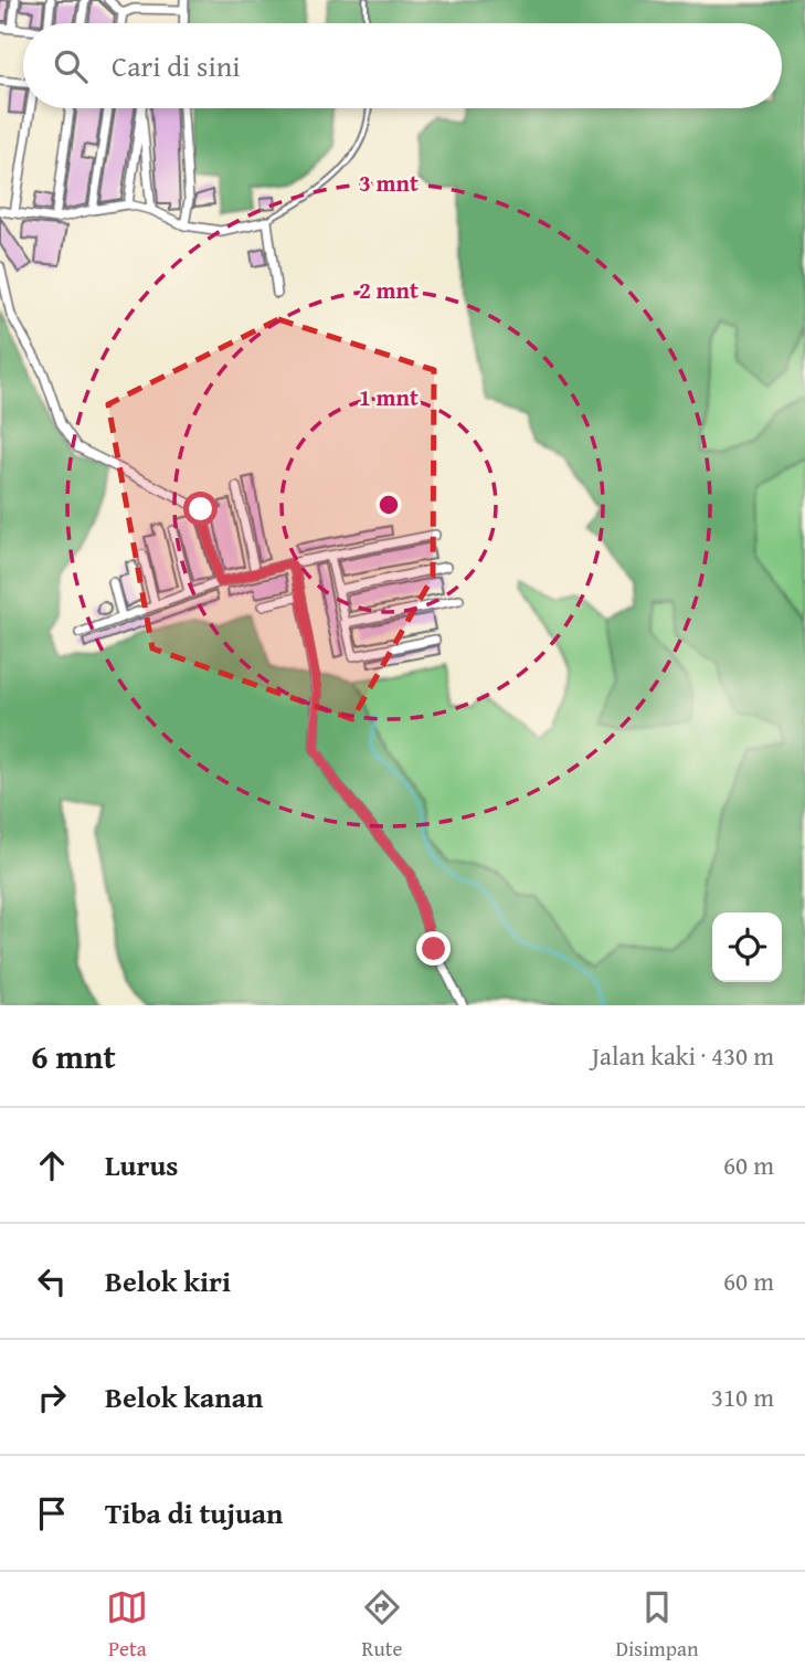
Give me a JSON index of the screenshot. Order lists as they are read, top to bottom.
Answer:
{
  "page": {
    "search": "Cari di sini",
    "heading": ["6 mnt", "Jalan kaki · 430 m"],
    "list": [
      ["Lurus", "60 m"],
      ["Belok kiri", "60 m"],
      ["Belok kanan", "310 m"],
      "Tiba di tujuan"
    ],
    "nav": ["Peta", "Rute", "Disimpan"]
  },
  "rings": ["3 mnt", "2 mnt", "1 mnt"]
}
